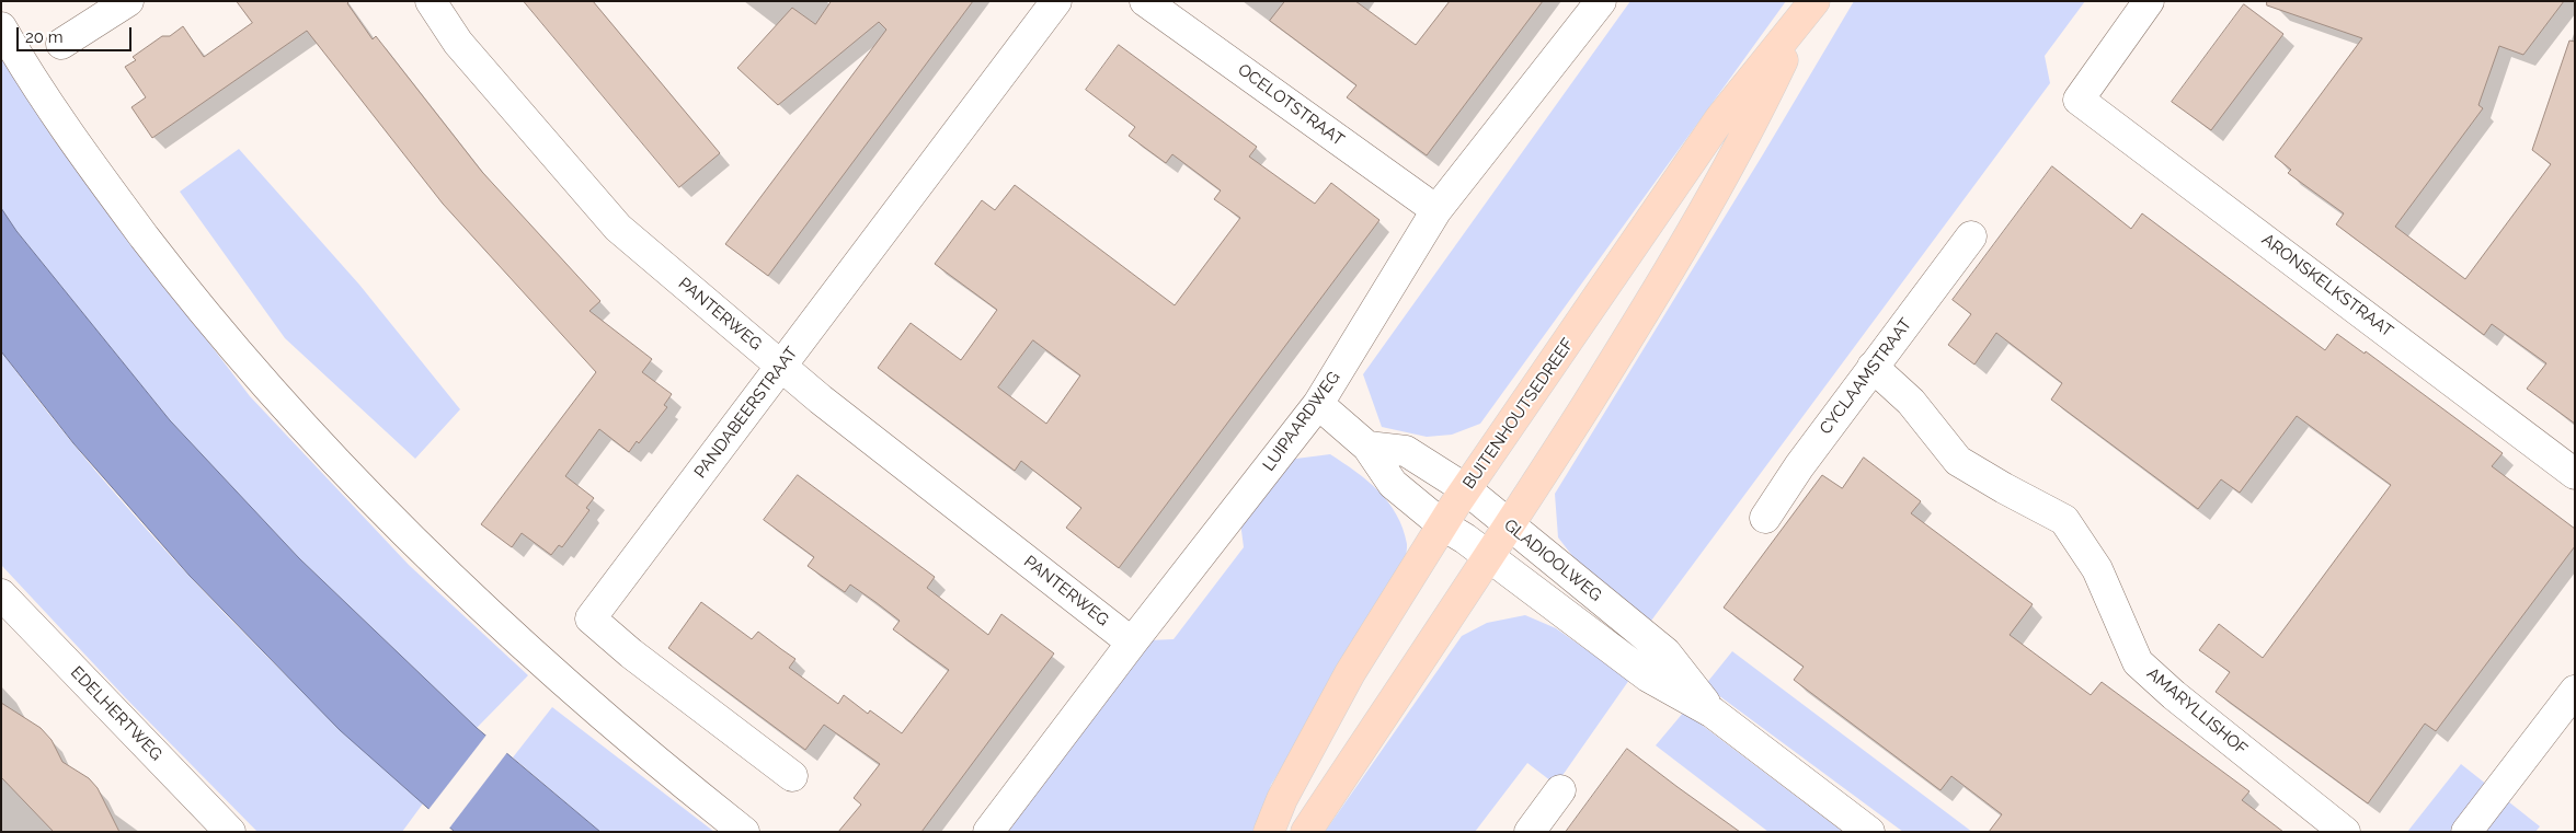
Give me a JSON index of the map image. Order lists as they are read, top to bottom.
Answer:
{
  "streets": {
    "main road": ["BUITENHOUTSEDREEF"],
    "street": [
      "OCELOTSTRAAT",
      "ARONSKELKSTRAAT",
      "PANTERWEG",
      "CYCLAAMSTRAAT",
      "PANDABEERSTRAAT",
      "LUIPAARDWEG",
      "GLADIOOLWEG",
      "AMARYLLISHOF",
      "EDELHERTWEG"
    ]
  },
  "crossings": [
    ["OCELOTSTRAAT", "LUIPAARDWEG"],
    ["PANTERWEG", "PANDABEERSTRAAT"],
    ["PANTERWEG", "LUIPAARDWEG"],
    ["CYCLAAMSTRAAT", "AMARYLLISHOF"],
    ["BUITENHOUTSEDREEF", "GLADIOOLWEG"],
    ["LUIPAARDWEG", "GLADIOOLWEG"]
  ],
  "scale_bar": "20 m"
}
